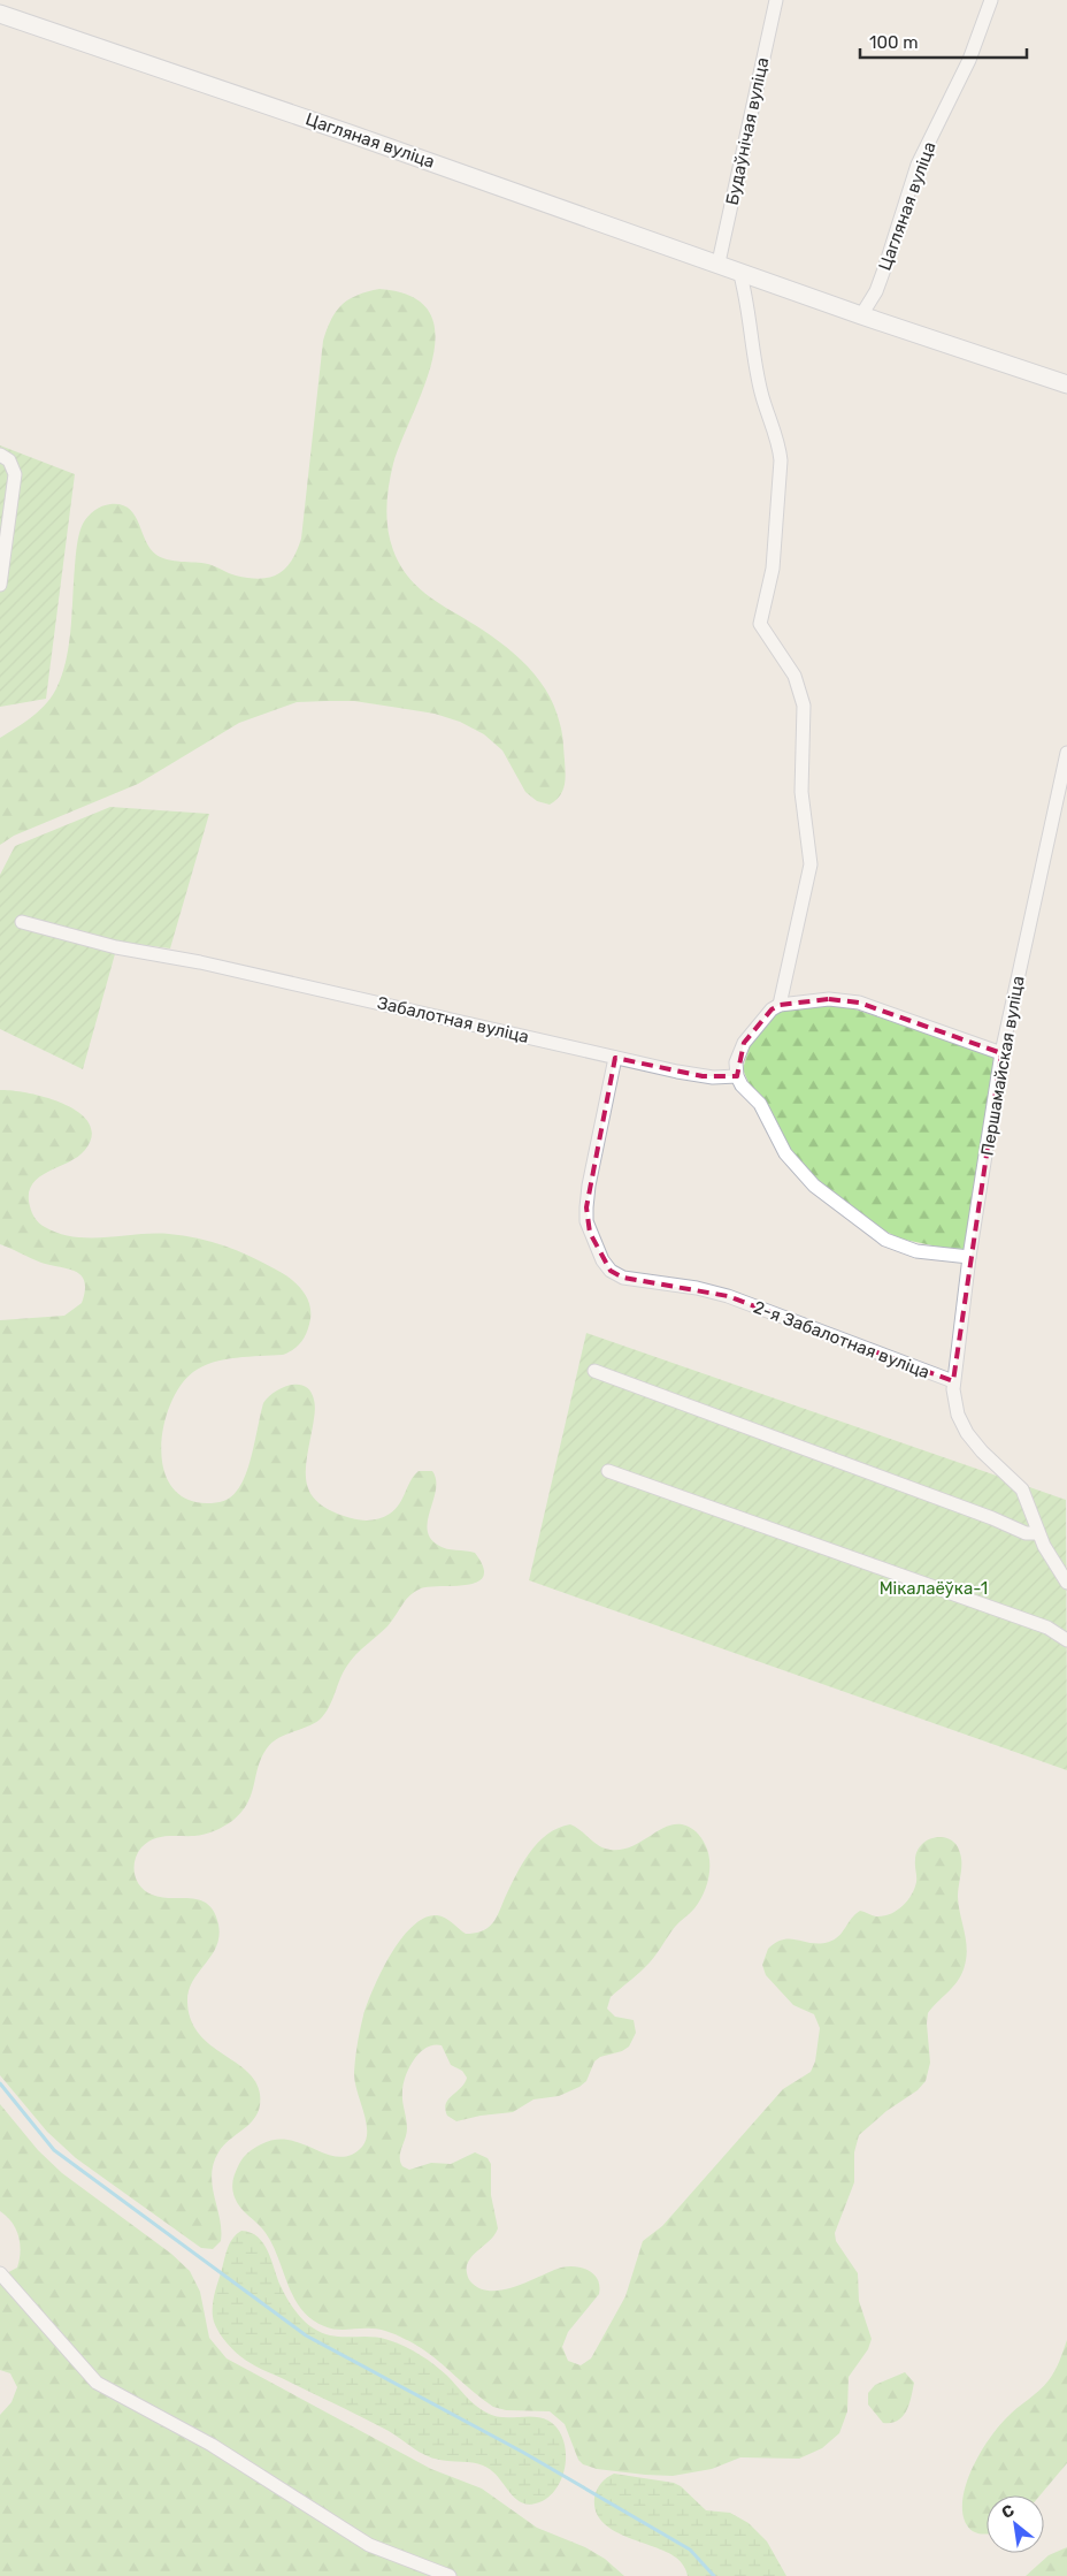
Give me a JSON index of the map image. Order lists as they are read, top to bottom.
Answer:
{
  "streets": {
    "street": [
      "Будаўнічая вуліца",
      "Цагляная вуліца",
      "Забалотная вуліца",
      "Першамайская вуліца",
      "2-я Забалотная вуліца"
    ]
  },
  "crossings": [
    ["Будаўнічая вуліца", "Цагляная вуліца"],
    ["Забалотная вуліца", "2-я Забалотная вуліца"],
    ["Першамайская вуліца", "2-я Забалотная вуліца"]
  ],
  "parks": ["Мікалаёўка-1"],
  "scale_bar": "100 m",
  "north": "top left"
}
